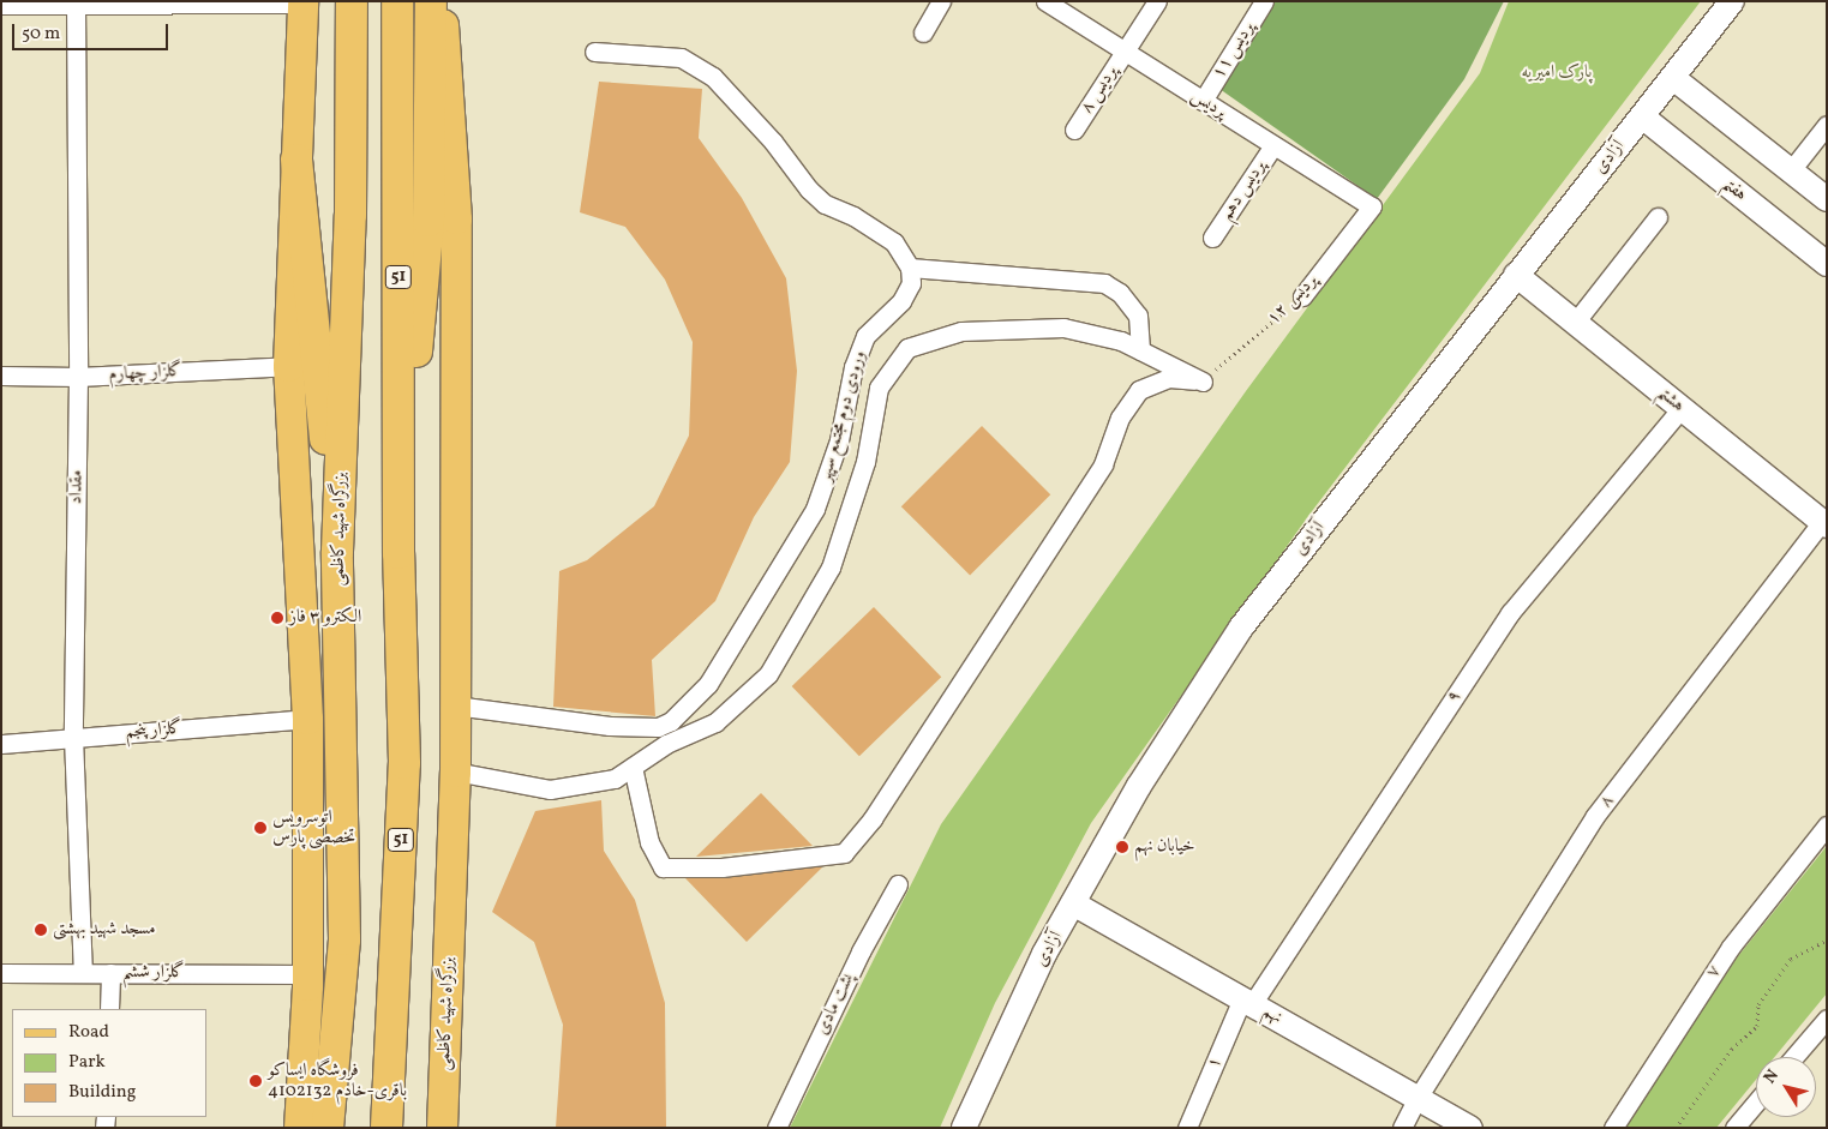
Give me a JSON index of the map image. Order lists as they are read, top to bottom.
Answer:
{
  "streets": {
    "highway": ["51", "بزرگراه شهید کاظمی"],
    "street": [
      "پردیس ۱۱",
      "پردیس ۸",
      "پردیس",
      "آزادی",
      "هفتم",
      "پردیس دهم",
      "پردیس ۱۲",
      "گلزار چهارم",
      "هشتم",
      "ورودی دوم مجتمع سپهر",
      "مقداد",
      "۹",
      "گلزار پنجم",
      "۸",
      "۷",
      "گلزار ششم",
      "پشت مادی",
      "نهم",
      "۱"
    ]
  },
  "crossings": [
    ["پردیس ۱۱", "پردیس"],
    ["پردیس ۸", "پردیس"],
    ["پردیس", "پردیس دهم"],
    ["پردیس", "پردیس ۱۲"],
    ["آزادی", "هفتم"],
    ["آزادی", "هشتم"],
    ["آزادی", "نهم"],
    ["گلزار چهارم", "مقداد"],
    ["هشتم", "۹"],
    ["هشتم", "۸"],
    ["ورودی دوم مجتمع سپهر", "بزرگراه شهید کاظمی"],
    ["مقداد", "گلزار پنجم"],
    ["مقداد", "گلزار ششم"],
    ["۹", "نهم"],
    ["۹", "۱"],
    ["۸", "نهم"],
    ["نهم", "۱"]
  ],
  "parks": ["پارک امیریه"],
  "places": [
    "الکترو ۳ فاز",
    "اتوسرویس تخصصی پارس",
    "خیابان نهم",
    "مسجد شهید بهشتی",
    "فروشگاه ایساکو باقری-خادم 4102132"
  ],
  "legend": ["Road", "Park", "Building"],
  "scale_bar": "50 m",
  "north": "top left"
}
